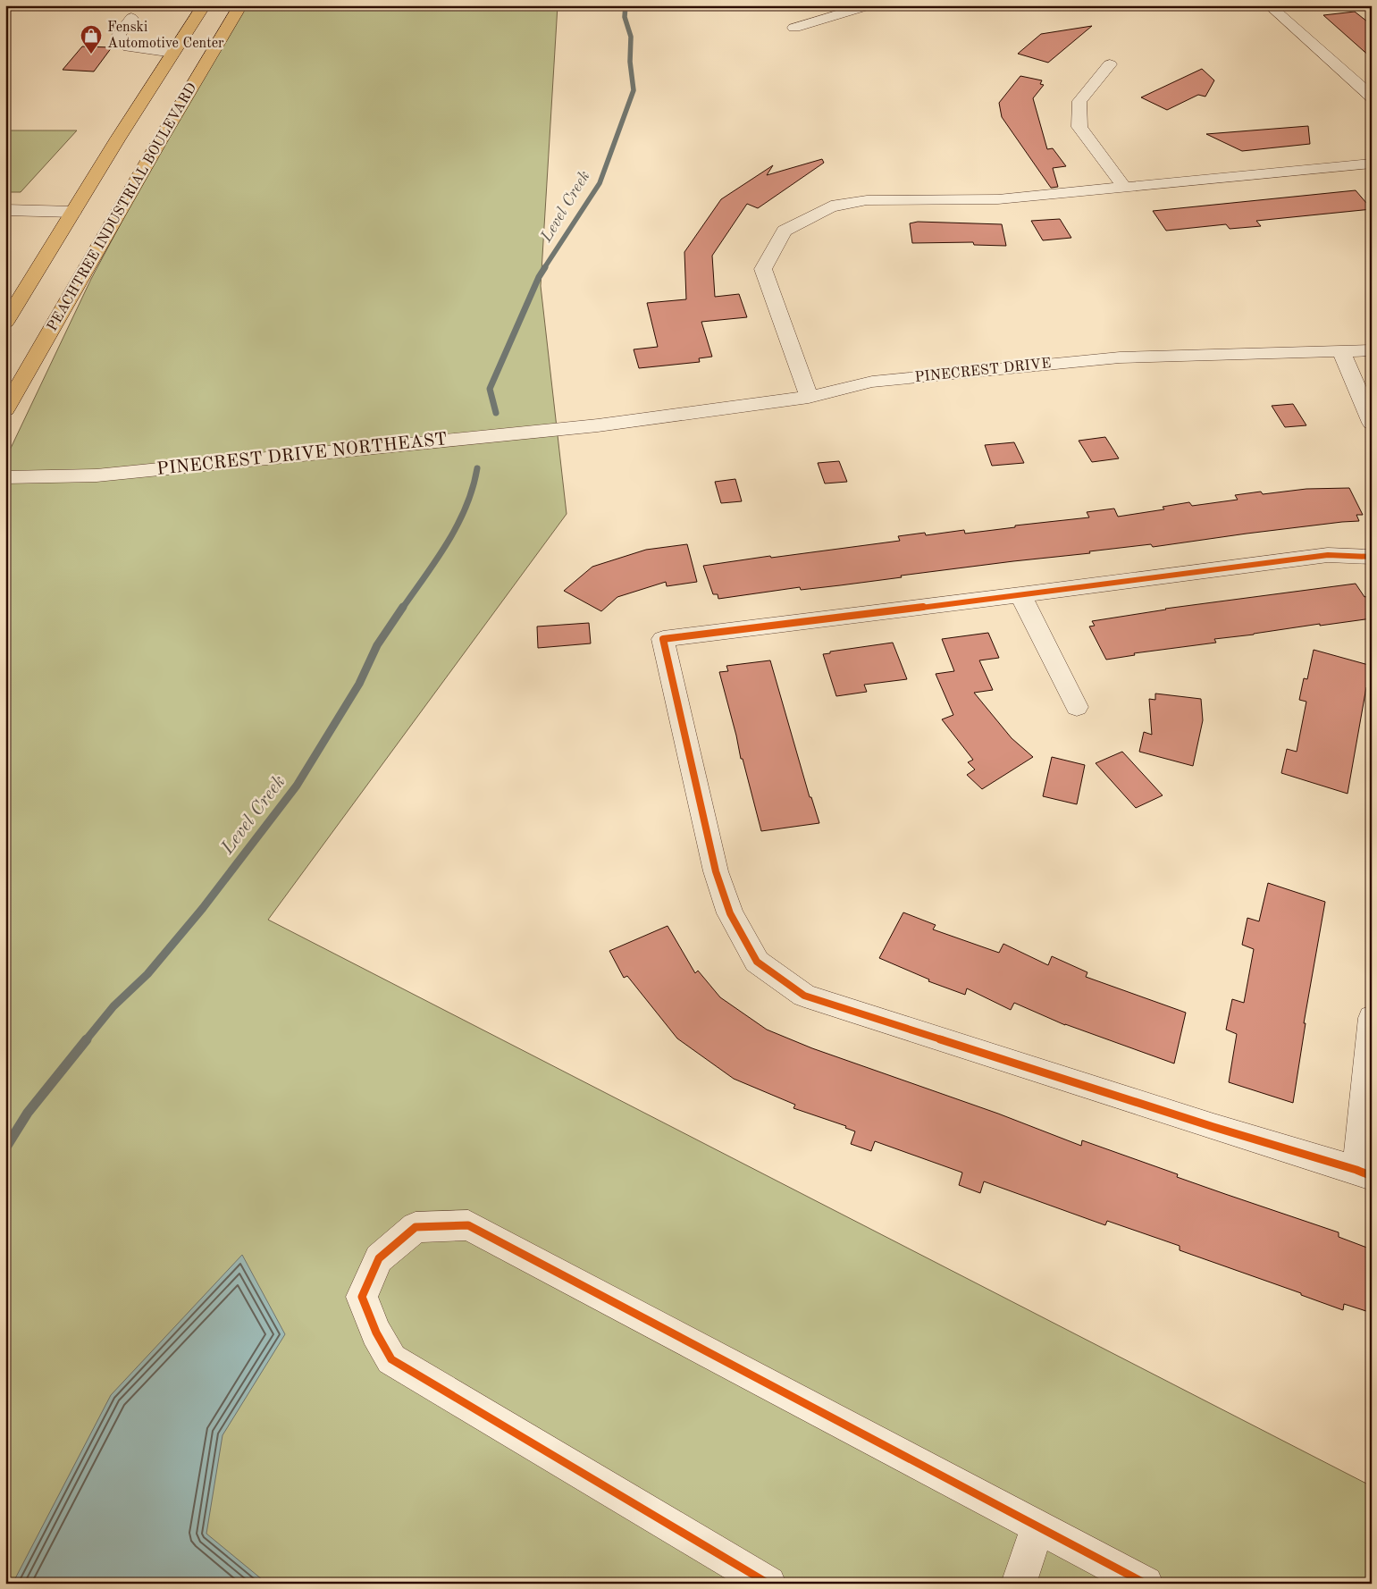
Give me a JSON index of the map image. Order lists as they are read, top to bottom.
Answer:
{
  "streets": {
    "highway": ["PEACHTREE INDUSTRIAL BOULEVARD"],
    "street": ["PINECREST DRIVE", "PINECREST DRIVE NORTHEAST"]
  },
  "crossings": [
    ["PINECREST DRIVE", "PINECREST DRIVE NORTHEAST"]
  ],
  "water": ["Level Creek"],
  "places": {
    "shop": ["Fenski Automotive Center"]
  }
}
